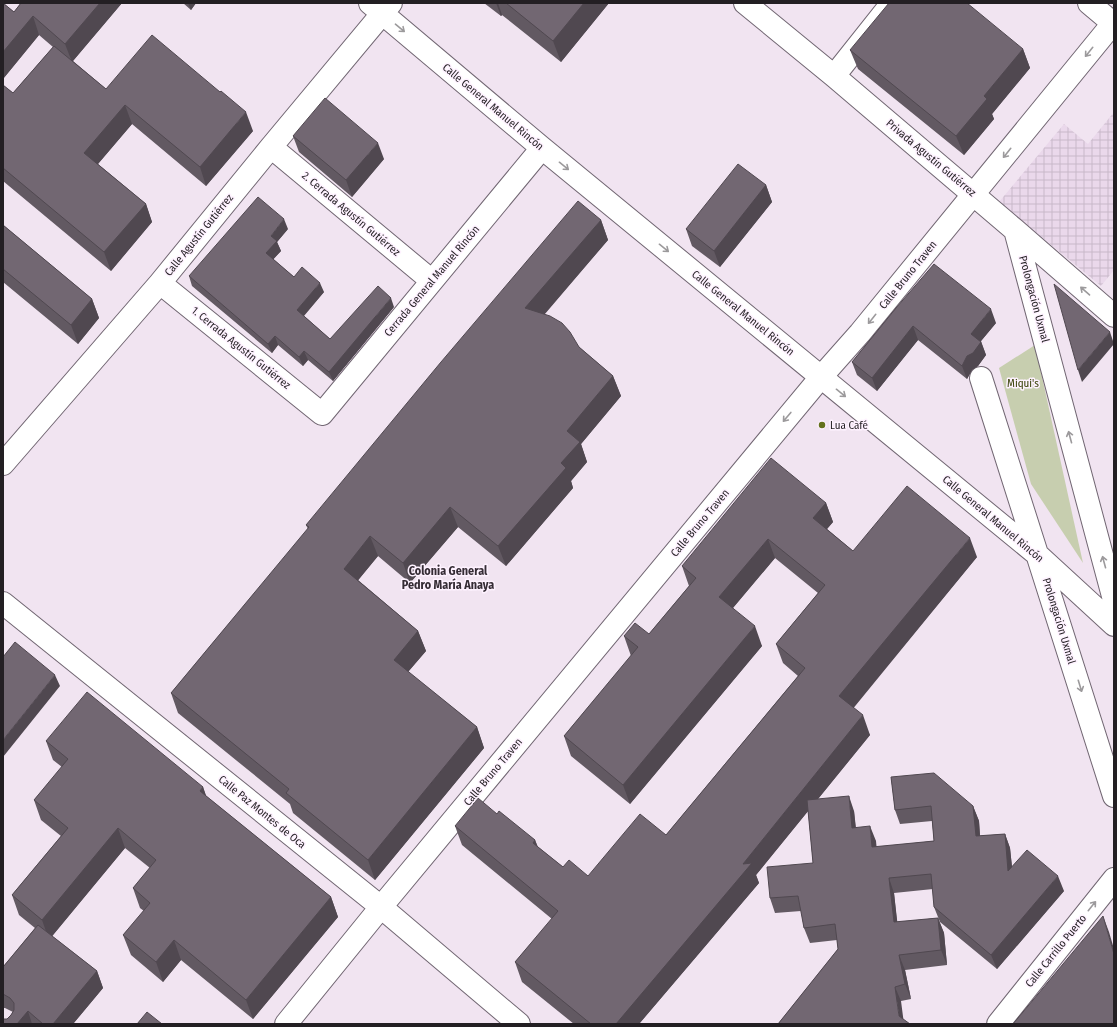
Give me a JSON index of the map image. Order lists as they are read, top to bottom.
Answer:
{
  "streets": {
    "street": [
      "Calle General Manuel Rincón",
      "Privada Agustín Gutiérrez",
      "2. Cerrada Agustín Gutiérrez",
      "Calle Agustín Gutiérrez",
      "Calle Bruno Traven",
      "Cerrada General Manuel Rincón",
      "Prolongación Uxmal",
      "1. Cerrada Agustín Gutiérrez",
      "Calle Paz Montes de Oca",
      "Calle Carrillo Puerto"
    ]
  },
  "crossings": [
    ["Calle General Manuel Rincón", "Calle Agustín Gutiérrez"],
    ["Calle General Manuel Rincón", "Calle Bruno Traven"],
    ["Calle General Manuel Rincón", "Cerrada General Manuel Rincón"],
    ["Calle General Manuel Rincón", "Prolongación Uxmal"],
    ["Privada Agustín Gutiérrez", "Calle Bruno Traven"],
    ["Privada Agustín Gutiérrez", "Prolongación Uxmal"],
    ["2. Cerrada Agustín Gutiérrez", "Calle Agustín Gutiérrez"],
    ["2. Cerrada Agustín Gutiérrez", "Cerrada General Manuel Rincón"],
    ["Calle Agustín Gutiérrez", "1. Cerrada Agustín Gutiérrez"],
    ["Calle Bruno Traven", "Calle Paz Montes de Oca"],
    ["Cerrada General Manuel Rincón", "1. Cerrada Agustín Gutiérrez"]
  ],
  "one_way": ["Calle General Manuel Rincón", "Calle Bruno Traven", "Calle Carrillo Puerto"],
  "districts": ["Colonia General Pedro María Anaya"],
  "parks": ["Miqui's"],
  "places": ["Lua Café"]
}
